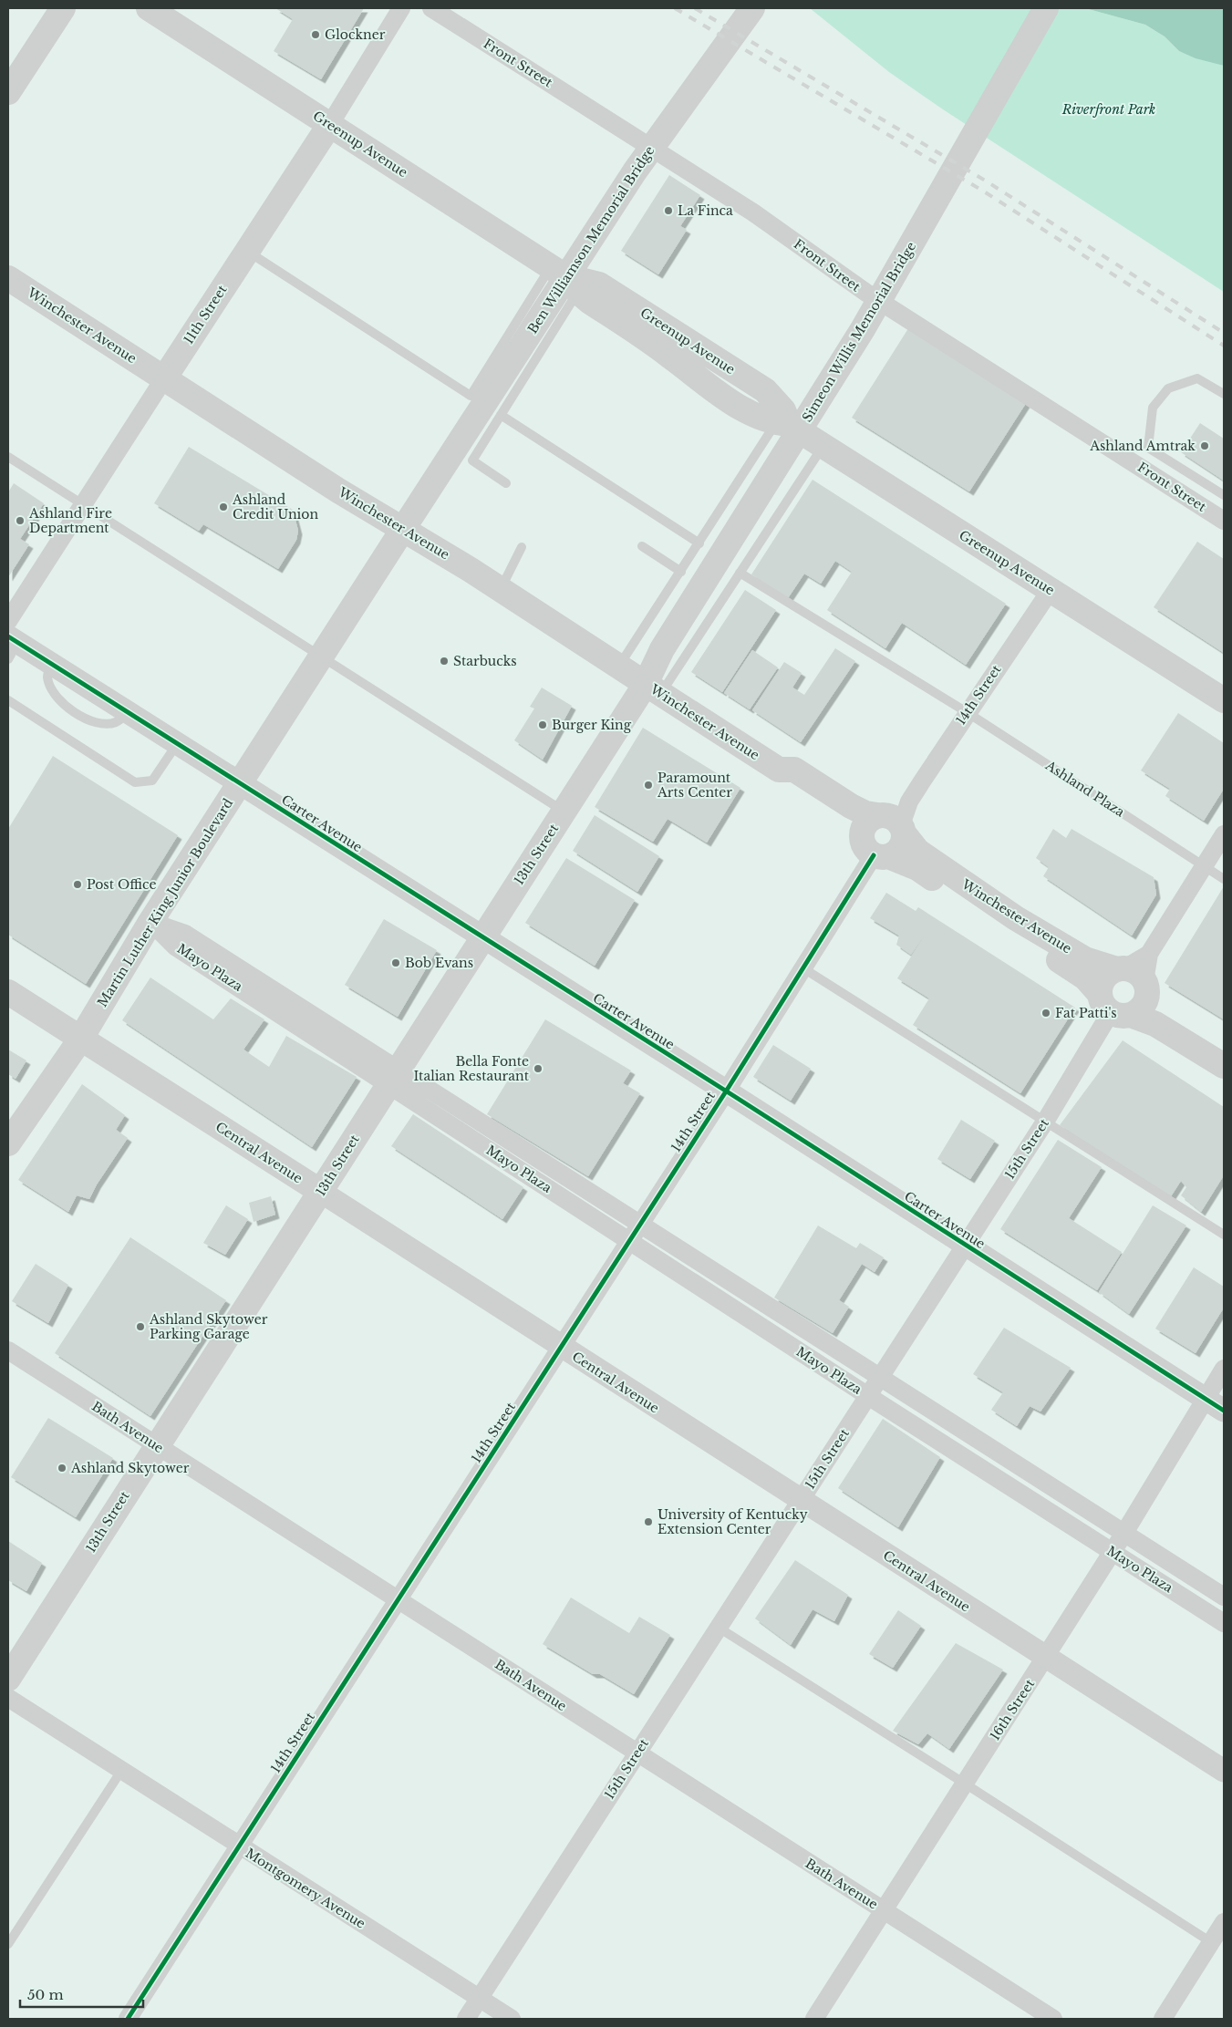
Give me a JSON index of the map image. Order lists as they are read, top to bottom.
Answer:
{
  "streets": {
    "main road": [
      "Greenup Avenue",
      "Ben Williamson Memorial Bridge",
      "11th Street",
      "Winchester Avenue",
      "Simeon Willis Memorial Bridge",
      "13th Street",
      "Martin Luther King Junior Boulevard",
      "Central Avenue"
    ],
    "street": [
      "Front Street",
      "14th Street",
      "Carter Avenue",
      "Mayo Plaza",
      "15th Street",
      "Bath Avenue",
      "16th Street",
      "Montgomery Avenue"
    ],
    "lane": ["Ashland Plaza"]
  },
  "crossings": [
    ["Greenup Avenue", "11th Street"],
    ["Greenup Avenue", "14th Street"],
    ["Ben Williamson Memorial Bridge", "Martin Luther King Junior Boulevard"],
    ["11th Street", "Winchester Avenue"],
    ["Winchester Avenue", "14th Street"],
    ["Winchester Avenue", "13th Street"],
    ["Winchester Avenue", "Martin Luther King Junior Boulevard"],
    ["Winchester Avenue", "15th Street"],
    ["Simeon Willis Memorial Bridge", "13th Street"],
    ["14th Street", "Ashland Plaza"],
    ["14th Street", "Carter Avenue"],
    ["14th Street", "Mayo Plaza"],
    ["14th Street", "Central Avenue"],
    ["14th Street", "Bath Avenue"],
    ["14th Street", "Montgomery Avenue"],
    ["Carter Avenue", "13th Street"],
    ["Carter Avenue", "Martin Luther King Junior Boulevard"],
    ["Carter Avenue", "15th Street"],
    ["Carter Avenue", "16th Street"],
    ["13th Street", "Mayo Plaza"],
    ["13th Street", "Central Avenue"],
    ["13th Street", "Bath Avenue"],
    ["Martin Luther King Junior Boulevard", "Mayo Plaza"],
    ["Martin Luther King Junior Boulevard", "Central Avenue"],
    ["Mayo Plaza", "15th Street"],
    ["Mayo Plaza", "16th Street"],
    ["15th Street", "Central Avenue"],
    ["15th Street", "Bath Avenue"],
    ["15th Street", "Montgomery Avenue"],
    ["Central Avenue", "16th Street"],
    ["Bath Avenue", "16th Street"]
  ],
  "parks": ["Riverfront Park"],
  "places": [
    "Glockner",
    "La Finca",
    "Ashland Amtrak",
    "Ashland Credit Union",
    "Ashland Fire Department",
    "Starbucks",
    "Burger King",
    "Paramount Arts Center",
    "Post Office",
    "Bob Evans",
    "Fat Patti's",
    "Bella Fonte Italian Restaurant",
    "Ashland Skytower Parking Garage",
    "Ashland Skytower",
    "University of Kentucky Extension Center"
  ],
  "scale_bar": "50 m"
}
